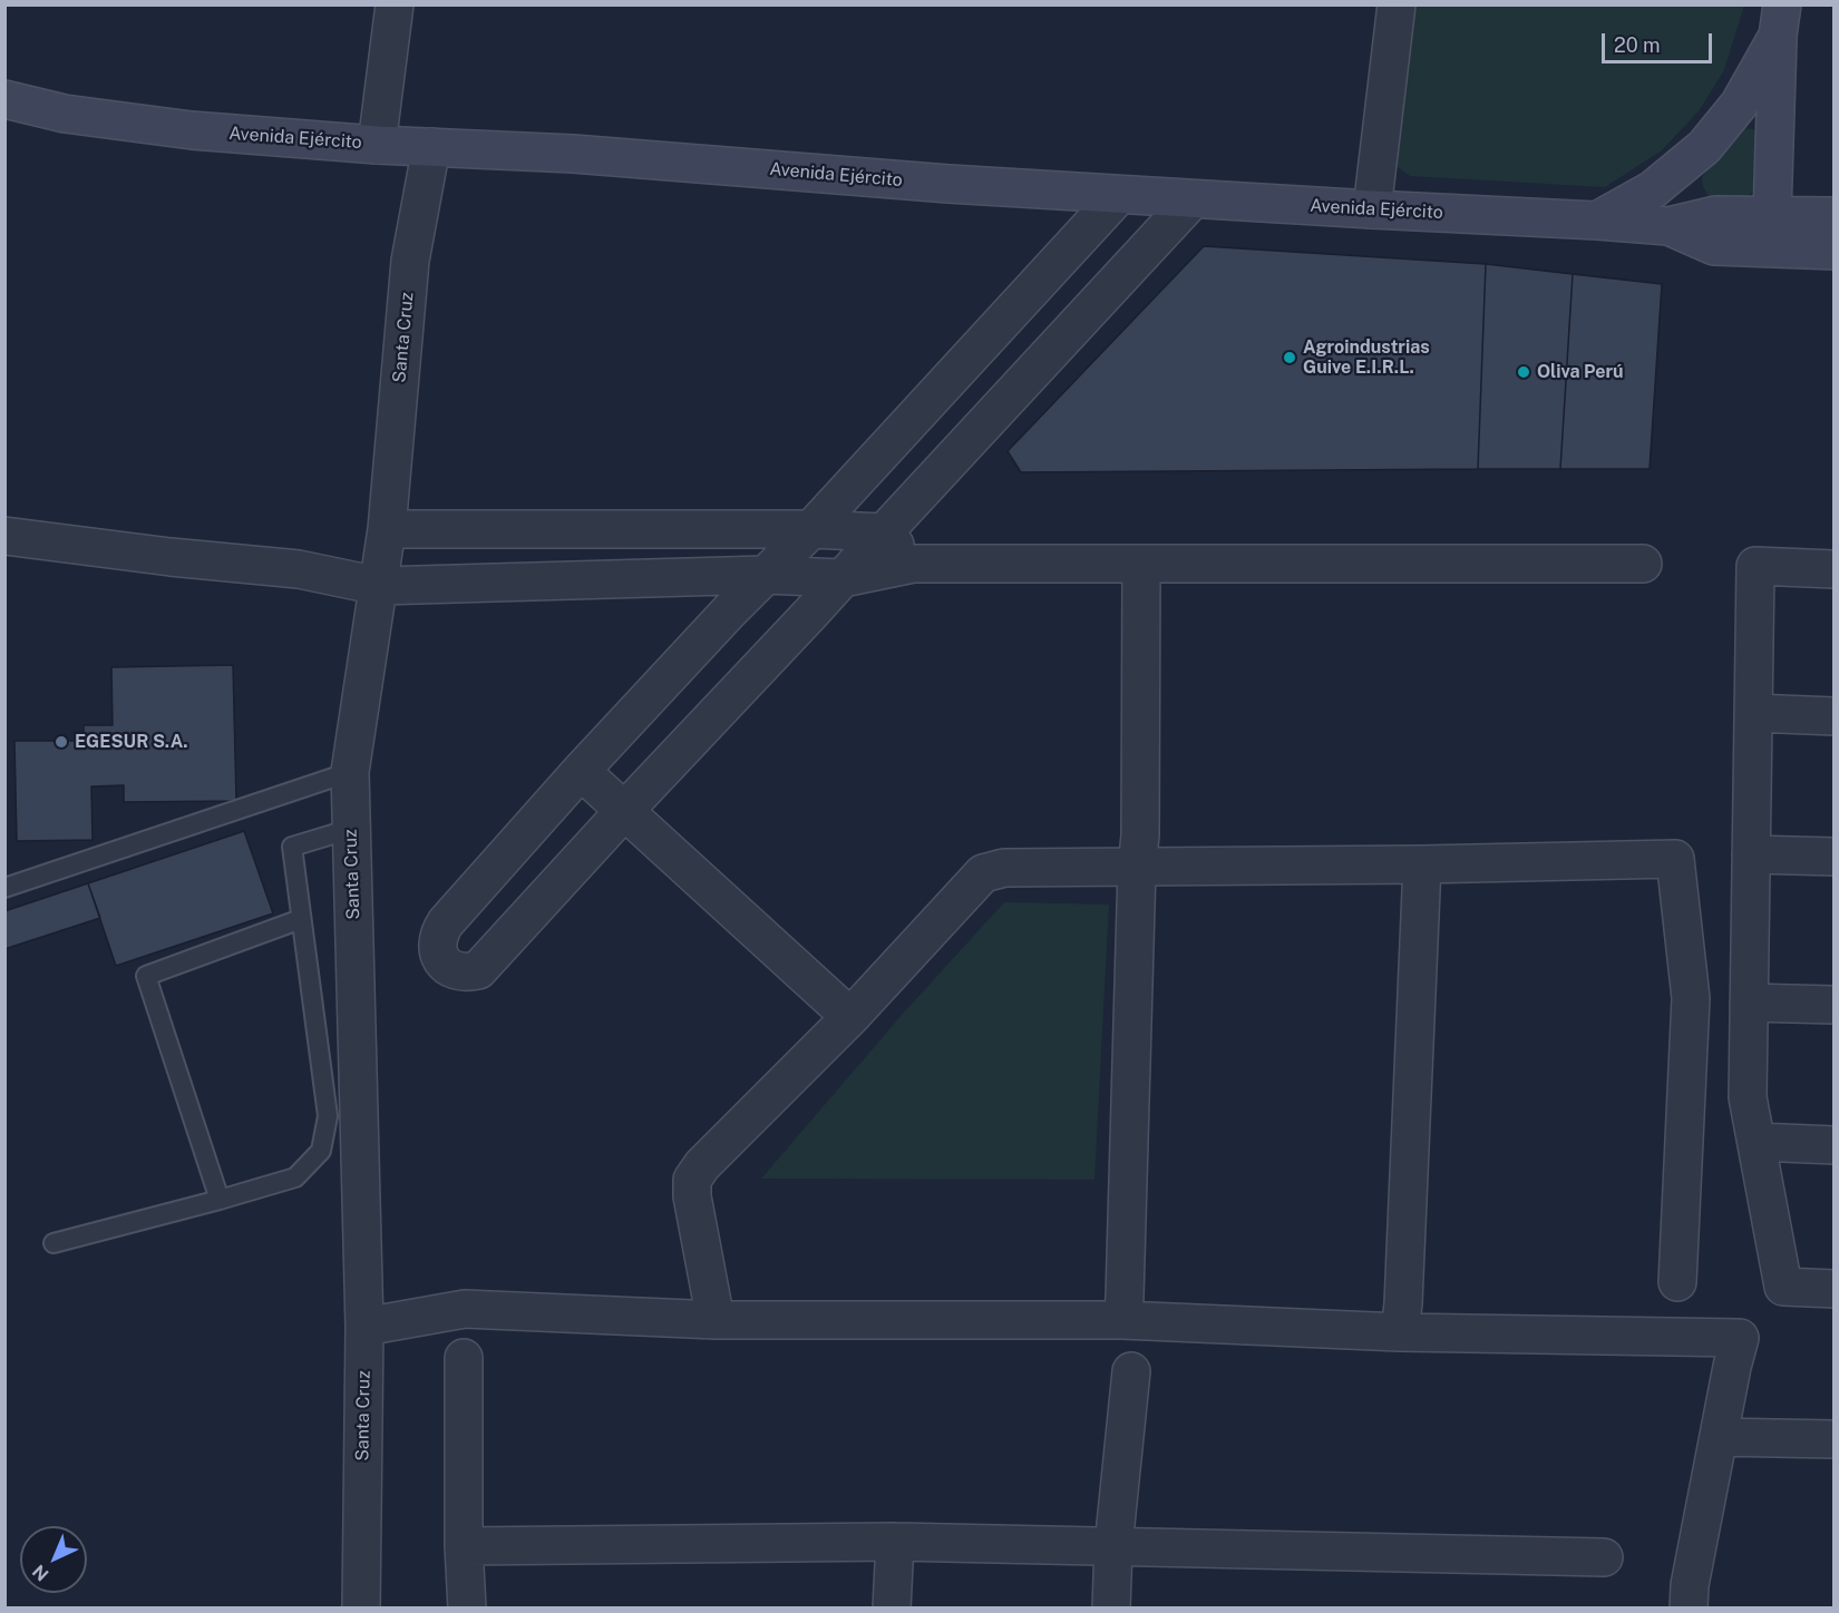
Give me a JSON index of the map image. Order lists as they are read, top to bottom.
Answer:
{
  "streets": {
    "main road": ["Avenida Ejército"],
    "street": ["Santa Cruz"]
  },
  "crossings": [
    ["Avenida Ejército", "Santa Cruz"]
  ],
  "places": ["Agroindustrias Guive E.I.R.L.", "Oliva Perú", "EGESUR S.A."],
  "scale_bar": "20 m",
  "north": "bottom left"
}
